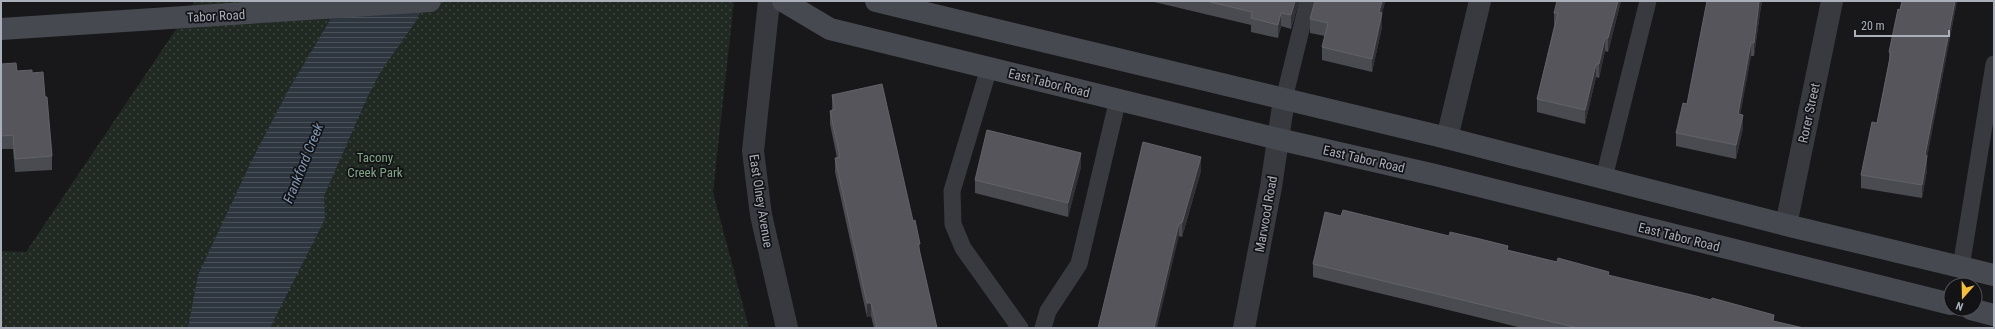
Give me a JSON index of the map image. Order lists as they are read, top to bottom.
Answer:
{
  "streets": {
    "street": [
      "Tabor Road",
      "East Tabor Road",
      "Rorer Street",
      "East Olney Avenue",
      "Marwood Road"
    ]
  },
  "crossings": [
    ["East Tabor Road", "Marwood Road"]
  ],
  "water": ["Frankford Creek"],
  "parks": ["Tacony Creek Park"],
  "scale_bar": "20 m",
  "north": "bottom"
}
